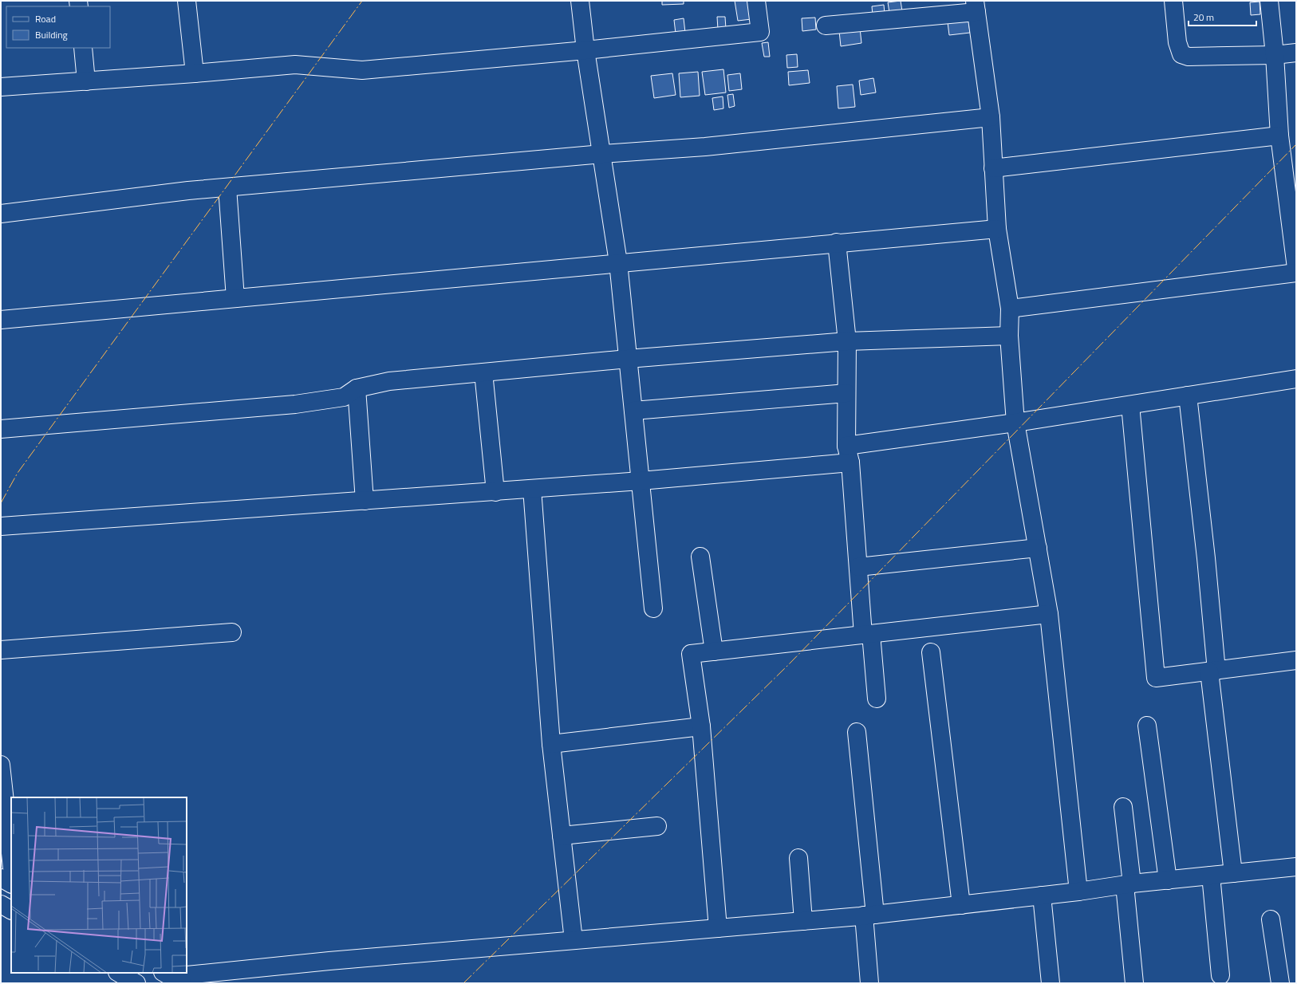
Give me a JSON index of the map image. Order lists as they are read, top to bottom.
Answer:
{
  "legend": ["Road", "Building"],
  "scale_bar": "20 m"
}
